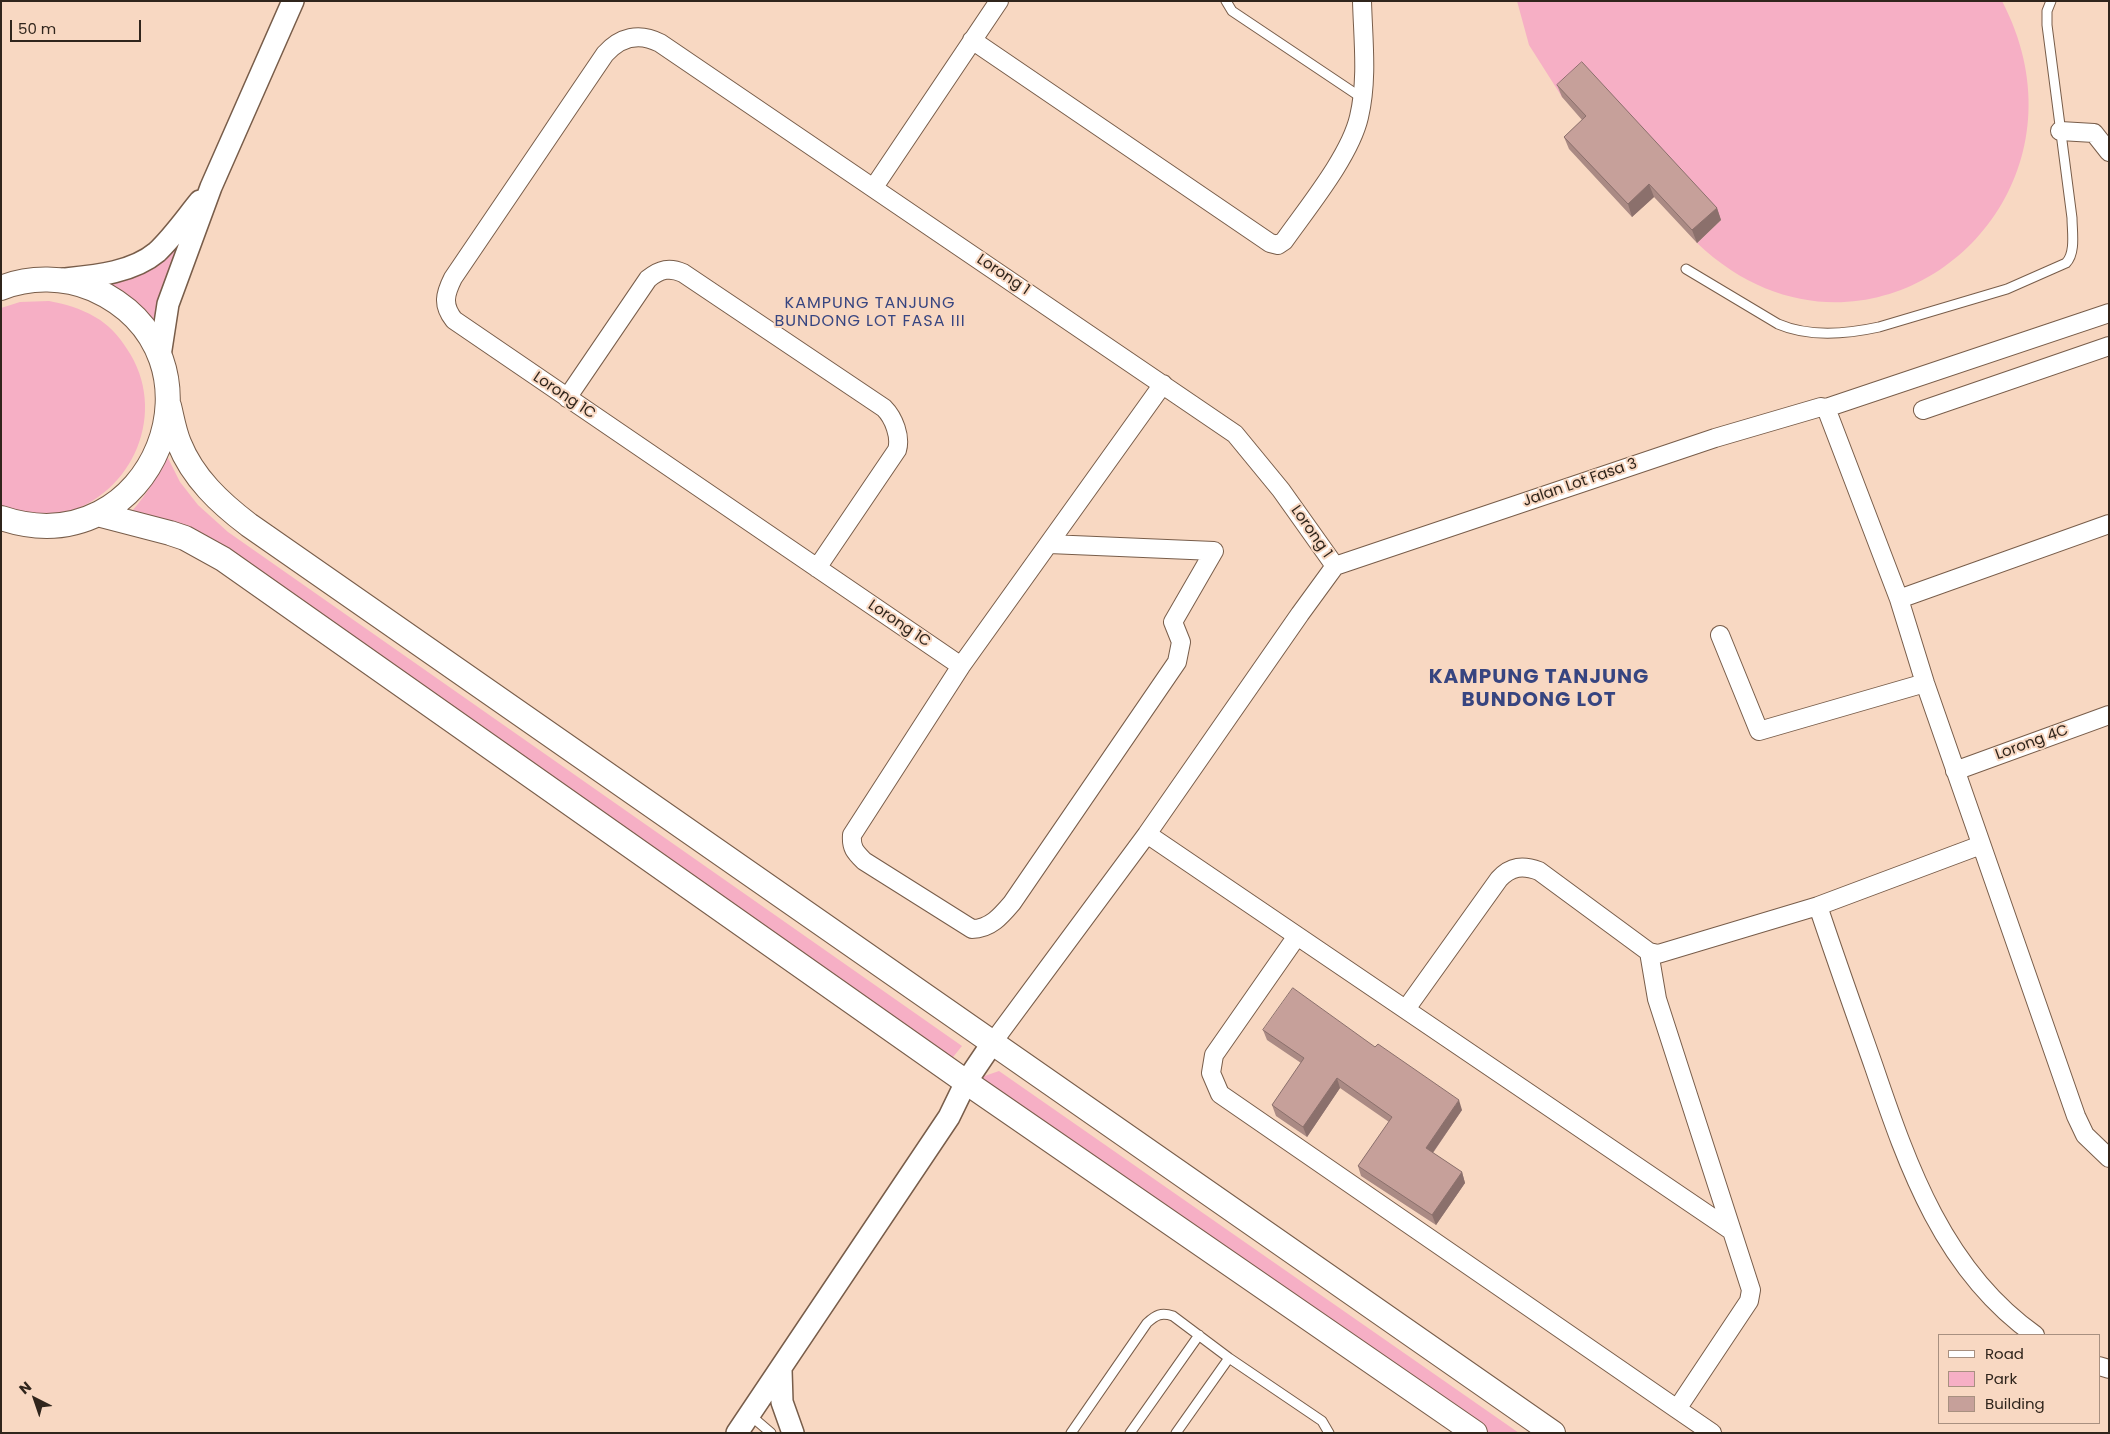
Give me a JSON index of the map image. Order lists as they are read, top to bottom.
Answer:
{
  "streets": {
    "street": [
      "Lorong 1",
      "Lorong 1C",
      "Jalan Lot Fasa 3",
      "Lorong 4C"
    ]
  },
  "crossings": [
    ["Lorong 1", "Lorong 1C"],
    ["Lorong 1", "Jalan Lot Fasa 3"]
  ],
  "districts": ["KAMPUNG TANJUNG BUNDONG LOT FASA III", "KAMPUNG TANJUNG BUNDONG LOT"],
  "legend": ["Road", "Park", "Building"],
  "scale_bar": "50 m",
  "north": "top left"
}
